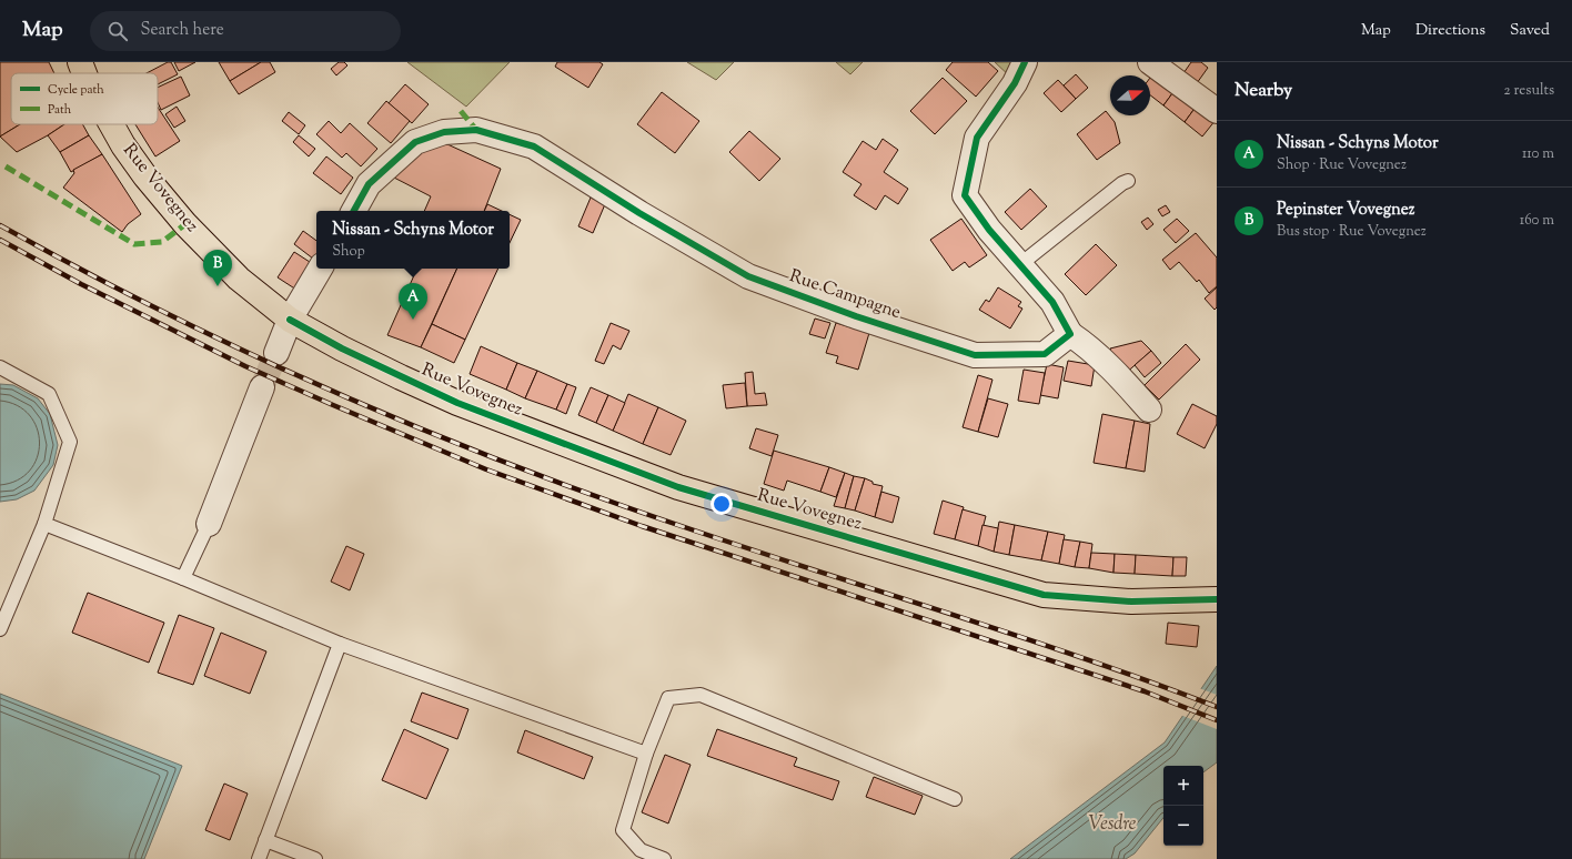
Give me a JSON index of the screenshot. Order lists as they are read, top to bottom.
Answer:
{
  "streets": {
    "main road": ["Rue Vovegnez"],
    "street": ["Rue Campagne"]
  },
  "water": ["Vesdre"],
  "legend": ["Cycle path", "Path"],
  "north": "right",
  "page": {
    "header": "Map",
    "search": "Search here",
    "nav": ["Map", "Directions", "Saved"],
    "heading": ["Nearby", "2 results"],
    "list": [
      {
        "mark": "A",
        "name": "Nissan - Schyns Motor",
        "note": "Shop · Rue Vovegnez",
        "value": "110 m"
      },
      {
        "mark": "B",
        "name": "Pepinster Vovegnez",
        "note": "Bus stop · Rue Vovegnez",
        "value": "160 m"
      }
    ],
    "popup": ["Nissan - Schyns Motor", "Shop"],
    "pins": ["B", "A"],
    "map_buttons": ["+", "−"]
  }
}
